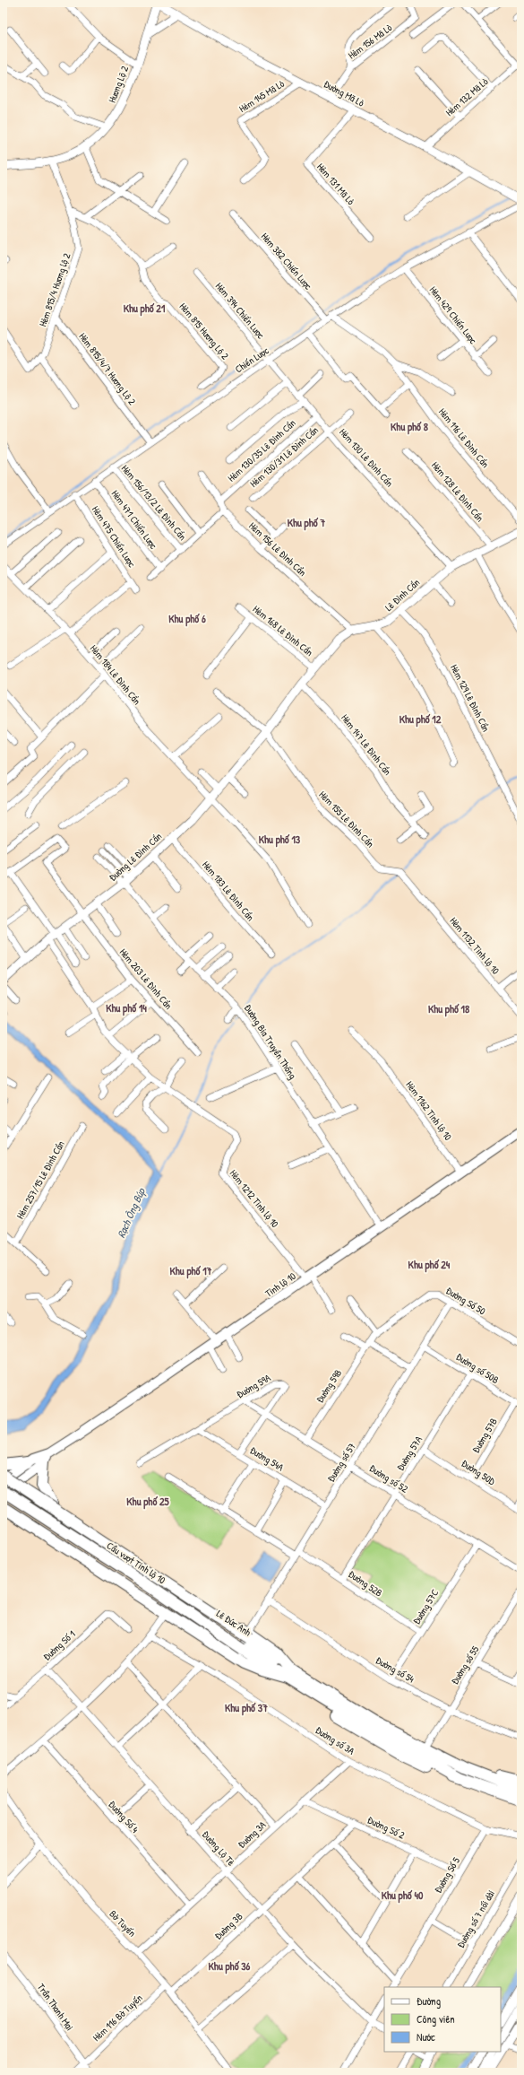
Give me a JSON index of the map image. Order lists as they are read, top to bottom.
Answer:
{
  "streets": {
    "highway": ["Cầu vượt Tỉnh lộ 10", "Lê Đức Anh"],
    "main road": [
      "Hương Lộ 2",
      "Đường Mã Lò",
      "Lê Đình Cẩn",
      "Đường Lê Đình Cẩn",
      "Tỉnh lộ 10"
    ],
    "street": [
      "Hẻm 156 Mã Lò",
      "Hẻm 145 Mã Lò",
      "Hẻm 132 Mã Lò",
      "Hẻm 131 Mã Lò",
      "Hėm 382 Chiến Lược",
      "Hẻm 815/4 Hương lộ 2",
      "Hẻm 394 Chiến Lược",
      "Hẻm 429 Chiến Lược",
      "Hẻm 815 Hương Lộ 2",
      "Chiến Lược",
      "Hẻm 815/4/7 Hương Lộ 2",
      "Hẻm 116 Lê Đình Cẩn",
      "Hẻm 130/35 Lê Đình Cẩn",
      "Hẻm 130/31 Lê Đình Cẩn",
      "Hẻm 130 Lê Đình Cẩn",
      "Hẻm 128 Lê Đình Cẩn",
      "Hẻm 156/13/2 Lê Đình Cẩn",
      "Hẻm 471 Chiến Lược",
      "Hẻm 475 Chiến Lược",
      "Hẻm 156 Lê Đình Cẩn",
      "Hẻm 168 Lê Đình Cẩn",
      "Hẻm 184 Lê Đình Cẩn",
      "Hẻm 129 Lê Đình Cẩn",
      "Hẻm 147 Lê Đình Cẩn",
      "Hẻm 155 Lê Đình Cẩn",
      "Hẻm 183 Lê Đình Cẩn",
      "Hẻm 1132 Tỉnh lộ 10",
      "Hẻm 203 Lê Đình Cẩn",
      "Đường Bia Truyền Thống",
      "Hẻm 1162 Tỉnh lộ 10",
      "Hẻm 257/15 Lê Đình Cẩn",
      "Hẻm 1212 Tỉnh lộ 10",
      "Đường Số 50",
      "Đường số 50B",
      "Đường 59A",
      "Đường 59B",
      "Đường 57B",
      "Đường 57A",
      "Đường 54A",
      "Đường số 57",
      "Đường 50D",
      "Đường số 52",
      "Đường 52B",
      "Đường 57C",
      "Đường Số 1",
      "Đường số 55",
      "Đường số 54",
      "Đường số 3A",
      "Đường Số 4",
      "Đường Số 2",
      "Đường 3A",
      "Đường Lộ Tẻ",
      "Đường Số 5",
      "Đường số 7 nối dài",
      "Bờ Tuyến",
      "Đường 3B",
      "Trần Thanh Mại",
      "Hẻm 116 Bờ Tuyến"
    ]
  },
  "crossings": [
    ["Hẻm 156 Mã Lò", "Đường Mã Lò"],
    ["Hương Lộ 2", "Đường Mã Lò"],
    ["Đường Mã Lò", "Hẻm 145 Mã Lò"],
    ["Đường Mã Lò", "Hẻm 132 Mã Lò"],
    ["Đường Mã Lò", "Hẻm 131 Mã Lò"],
    ["Hėm 382 Chiến Lược", "Chiến Lược"],
    ["Hėm 382 Chiến Lược", "Hẻm 116 Lê Đình Cẩn"],
    ["Hẻm 815/4 Hương lộ 2", "Hẻm 815 Hương Lộ 2"],
    ["Hẻm 815/4 Hương lộ 2", "Hẻm 815/4/7 Hương Lộ 2"],
    ["Hẻm 394 Chiến Lược", "Chiến Lược"],
    ["Hẻm 394 Chiến Lược", "Hẻm 130 Lê Đình Cẩn"],
    ["Hẻm 429 Chiến Lược", "Chiến Lược"],
    ["Chiến Lược", "Hẻm 815/4/7 Hương Lộ 2"],
    ["Chiến Lược", "Hẻm 130 Lê Đình Cẩn"],
    ["Chiến Lược", "Hẻm 156/13/2 Lê Đình Cẩn"],
    ["Chiến Lược", "Hẻm 471 Chiến Lược"],
    ["Chiến Lược", "Hẻm 475 Chiến Lược"],
    ["Hẻm 130/35 Lê Đình Cẩn", "Hẻm 130 Lê Đình Cẩn"],
    ["Hẻm 130/31 Lê Đình Cẩn", "Hẻm 130 Lê Đình Cẩn"],
    ["Hẻm 130 Lê Đình Cẩn", "Lê Đình Cẩn"],
    ["Hẻm 128 Lê Đình Cẩn", "Lê Đình Cẩn"],
    ["Hẻm 156 Lê Đình Cẩn", "Lê Đình Cẩn"],
    ["Lê Đình Cẩn", "Hẻm 168 Lê Đình Cẩn"],
    ["Lê Đình Cẩn", "Hẻm 129 Lê Đình Cẩn"],
    ["Lê Đình Cẩn", "Hẻm 147 Lê Đình Cẩn"],
    ["Lê Đình Cẩn", "Hẻm 155 Lê Đình Cẩn"],
    ["Lê Đình Cẩn", "Đường Lê Đình Cẩn"],
    ["Hẻm 184 Lê Đình Cẩn", "Đường Lê Đình Cẩn"],
    ["Hẻm 155 Lê Đình Cẩn", "Đường Lê Đình Cẩn"],
    ["Hẻm 155 Lê Đình Cẩn", "Hẻm 1132 Tỉnh lộ 10"],
    ["Đường Lê Đình Cẩn", "Hẻm 183 Lê Đình Cẩn"],
    ["Đường Lê Đình Cẩn", "Hẻm 203 Lê Đình Cẩn"],
    ["Đường Lê Đình Cẩn", "Đường Bia Truyền Thống"],
    ["Đường Lê Đình Cẩn", "Hẻm 1212 Tỉnh lộ 10"],
    ["Đường Bia Truyền Thống", "Tỉnh lộ 10"],
    ["Hẻm 1162 Tỉnh lộ 10", "Tỉnh lộ 10"],
    ["Hẻm 1212 Tỉnh lộ 10", "Tỉnh lộ 10"],
    ["Tỉnh lộ 10", "Cầu vượt Tỉnh lộ 10"],
    ["Tỉnh lộ 10", "Lê Đức Anh"],
    ["Đường Số 50", "Đường 59B"],
    ["Đường Số 50", "Đường số 57"],
    ["Đường số 50B", "Đường 57B"],
    ["Đường số 50B", "Đường 57A"],
    ["Đường số 50B", "Đường số 57"],
    ["Đường 59A", "Đường 54A"],
    ["Đường 59A", "Đường số 52"],
    ["Đường 59B", "Đường số 52"],
    ["Đường 57B", "Đường 50D"],
    ["Đường 57A", "Đường 50D"],
    ["Đường 57A", "Đường số 52"],
    ["Đường 57A", "Đường 52B"],
    ["Đường 54A", "Đường số 57"],
    ["Đường số 57", "Đường số 52"],
    ["Đường số 57", "Cầu vượt Tỉnh lộ 10"],
    ["Đường số 57", "Đường 52B"],
    ["Đường số 57", "Lê Đức Anh"],
    ["Đường số 57", "Đường số 54"],
    ["Đường số 52", "Đường 57C"],
    ["Cầu vượt Tỉnh lộ 10", "Lê Đức Anh"],
    ["Đường 52B", "Đường 57C"],
    ["Đường 57C", "Đường số 54"],
    ["Lê Đức Anh", "Đường số 55"],
    ["Đường Số 1", "Đường Lộ Tẻ"],
    ["Đường số 55", "Đường số 54"],
    ["Đường số 3A", "Đường 3A"],
    ["Đường số 3A", "Đường Số 5"],
    ["Đường Số 4", "Đường 3A"],
    ["Đường Số 2", "Đường 3A"],
    ["Đường Số 2", "Đường Số 5"],
    ["Đường Số 2", "Đường 3B"],
    ["Đường 3A", "Đường Lộ Tẻ"],
    ["Đường 3A", "Bờ Tuyến"],
    ["Đường Lộ Tẻ", "Đường 3B"],
    ["Bờ Tuyến", "Đường 3B"],
    ["Bờ Tuyến", "Hẻm 116 Bờ Tuyến"],
    ["Trần Thanh Mại", "Hẻm 116 Bờ Tuyến"]
  ],
  "districts": [
    "Khu phố 21",
    "Khu phố 8",
    "Khu phố 7",
    "Khu phố 6",
    "Khu phố 12",
    "Khu phố 13",
    "Khu phố 14",
    "Khu phố 18",
    "Khu phố 24",
    "Khu phố 17",
    "Khu phố 25",
    "Khu phố 37",
    "Khu phố 40",
    "Khu phố 36"
  ],
  "water": ["Rạch Ông Búp"],
  "legend": ["Đường", "Công viên", "Nước"]
}
